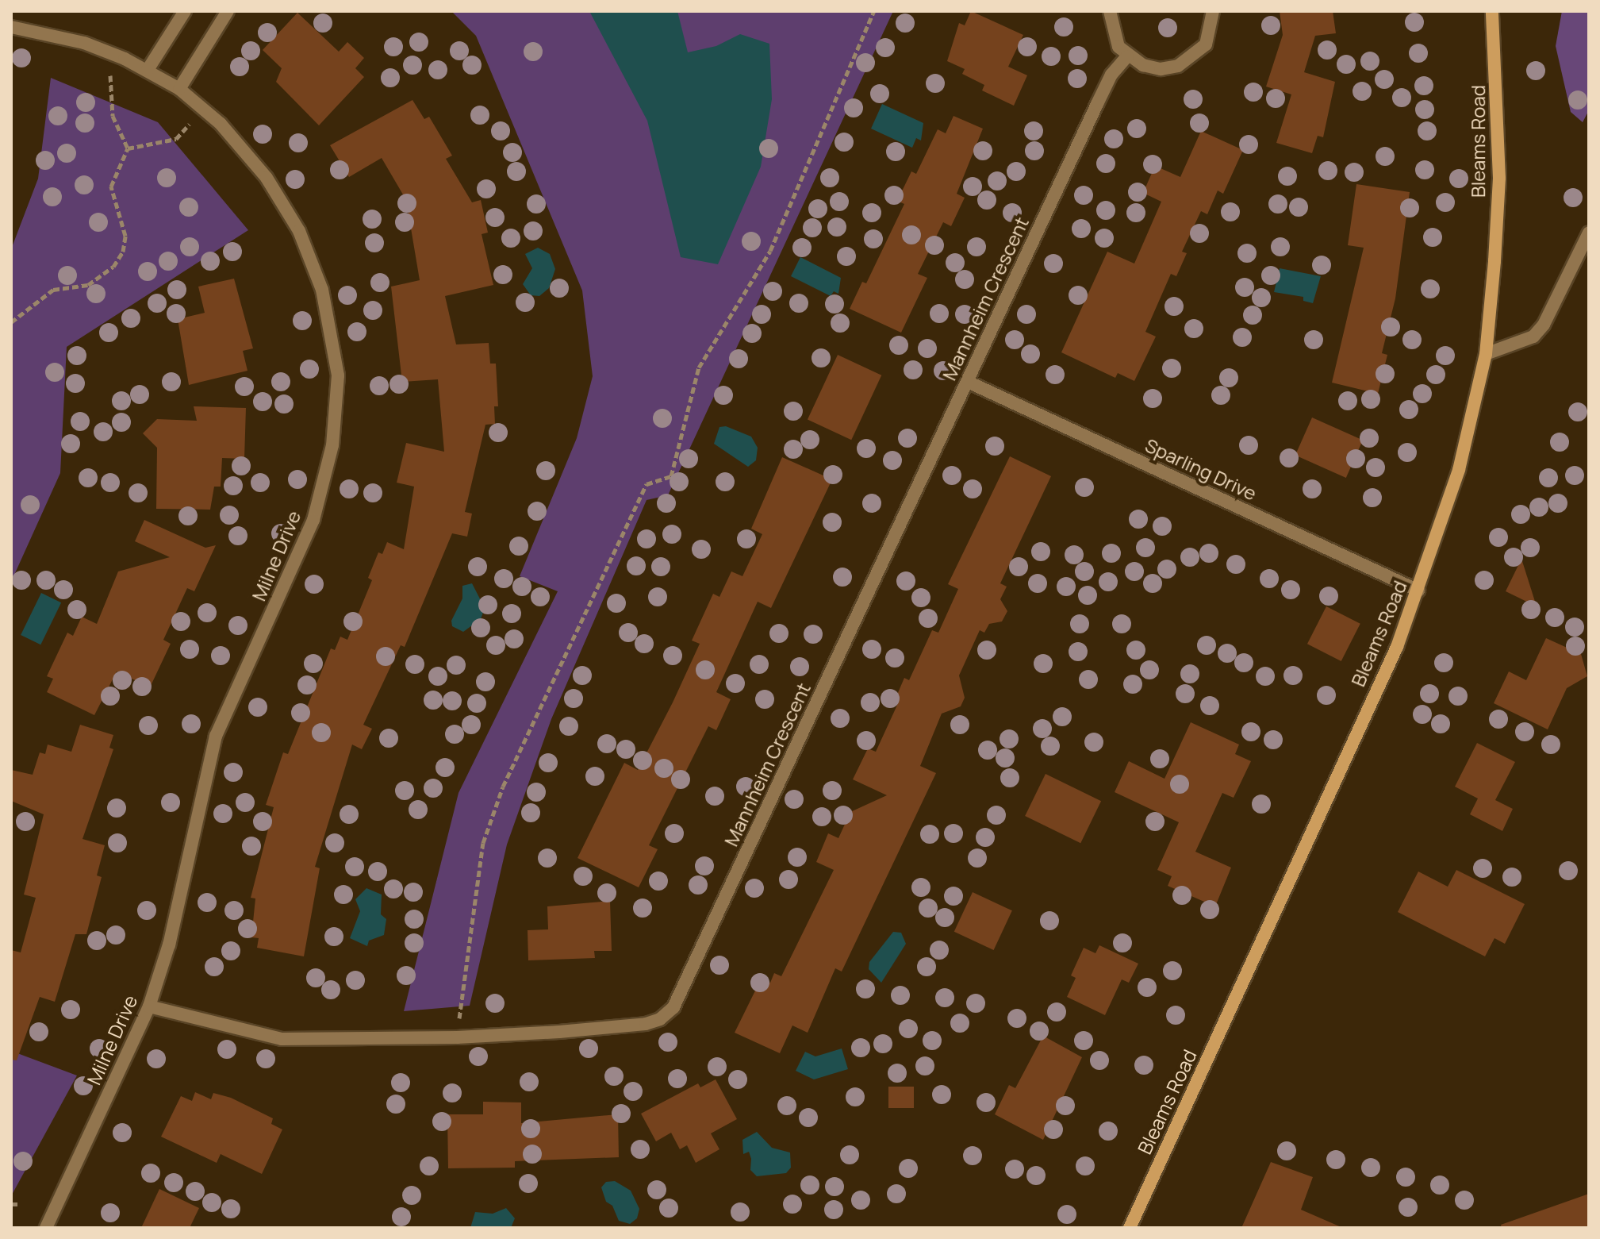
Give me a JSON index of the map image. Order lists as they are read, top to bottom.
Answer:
{
  "streets": {
    "main road": ["Bleams Road"],
    "street": ["Mannheim Crescent", "Sparling Drive", "Milne Drive"]
  },
  "crossings": [
    ["Bleams Road", "Sparling Drive"],
    ["Mannheim Crescent", "Sparling Drive"],
    ["Mannheim Crescent", "Milne Drive"]
  ]
}
